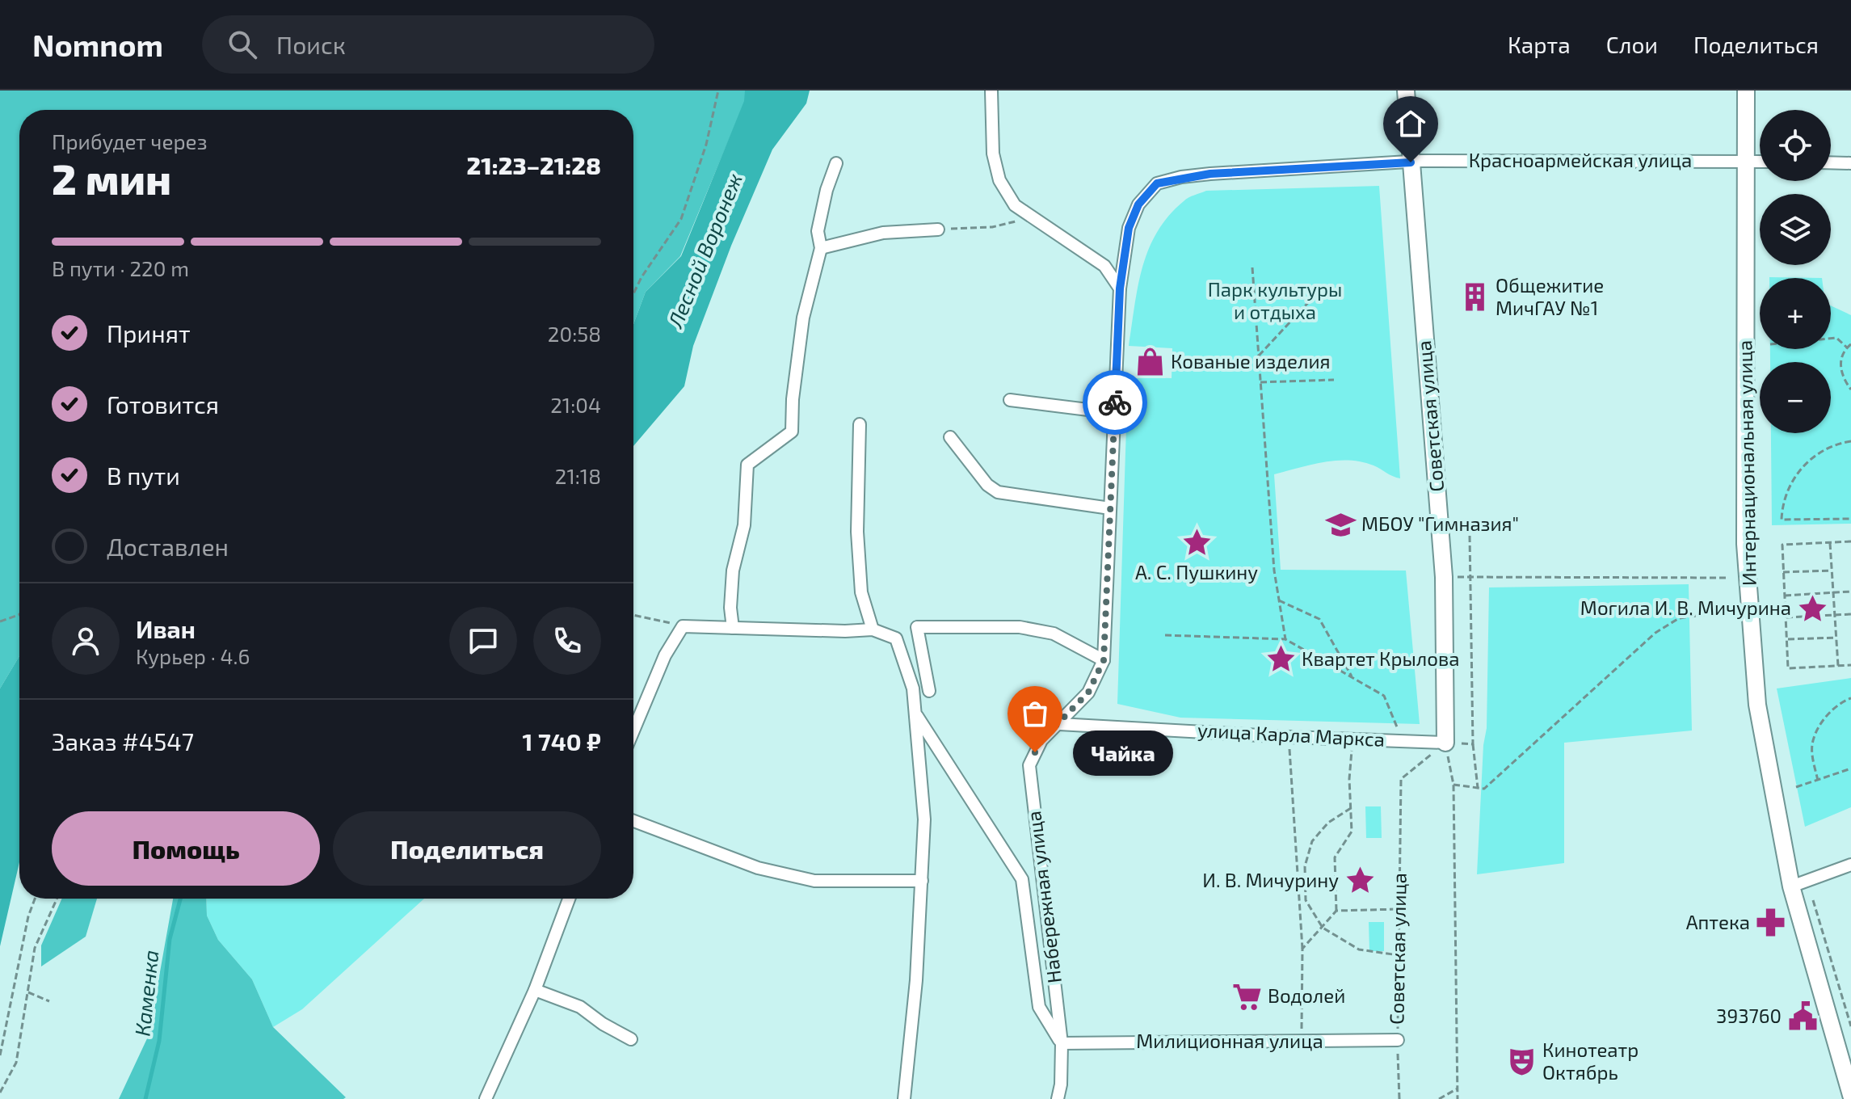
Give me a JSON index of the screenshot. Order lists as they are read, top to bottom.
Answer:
{
  "streets": {
    "main road": ["Советская улица", "Интернациональная улица"],
    "street": [
      "Красноармейская улица",
      "улица Карла Маркса",
      "Набережная улица",
      "Милиционная улица"
    ]
  },
  "crossings": [
    ["Красноармейская улица", "Советская улица"],
    ["Красноармейская улица", "Интернациональная улица"],
    ["Красноармейская улица", "Набережная улица"],
    ["Советская улица", "улица Карла Маркса"],
    ["Советская улица", "Милиционная улица"],
    ["улица Карла Маркса", "Набережная улица"],
    ["Набережная улица", "Милиционная улица"]
  ],
  "water": ["Лесной Воронеж", "Каменка"],
  "parks": ["Парк культуры и отдыха"],
  "places": {
    "building": ["Общежитие МичГАУ №1"],
    "shop": ["Кованые изделия"],
    "school or university": ["МБОУ \"Гимназия\""],
    "place": [
      "А. С. Пушкину",
      "Могила И. В. Мичурина",
      "Квартет Крылова",
      "И. В. Мичурину"
    ],
    "other": ["Чайка"],
    "pharmacy": ["Аптека"],
    "supermarket": ["Водолей"],
    "public building": ["393760"],
    "theatre": ["Кинотеатр Октябрь"]
  },
  "page": {
    "header": "Nomnom",
    "search": "Поиск",
    "nav": ["Карта", "Слои", "Поделиться"],
    "map_buttons": ["+", "−"],
    "heading": ["2 мин", "Прибудет через", "21:23–21:28"],
    "panel": [
      "Иван",
      "Курьер · 4.6",
      "Заказ #4547",
      "1 740 ₽"
    ],
    "bar": "В пути · 220 m",
    "list": [
      ["Принят", "20:58"],
      ["Готовится", "21:04"],
      ["В пути", "21:18"],
      "Доставлен"
    ],
    "bubble": "Чайка",
    "buttons": ["Помощь", "Поделиться"]
  }
}
